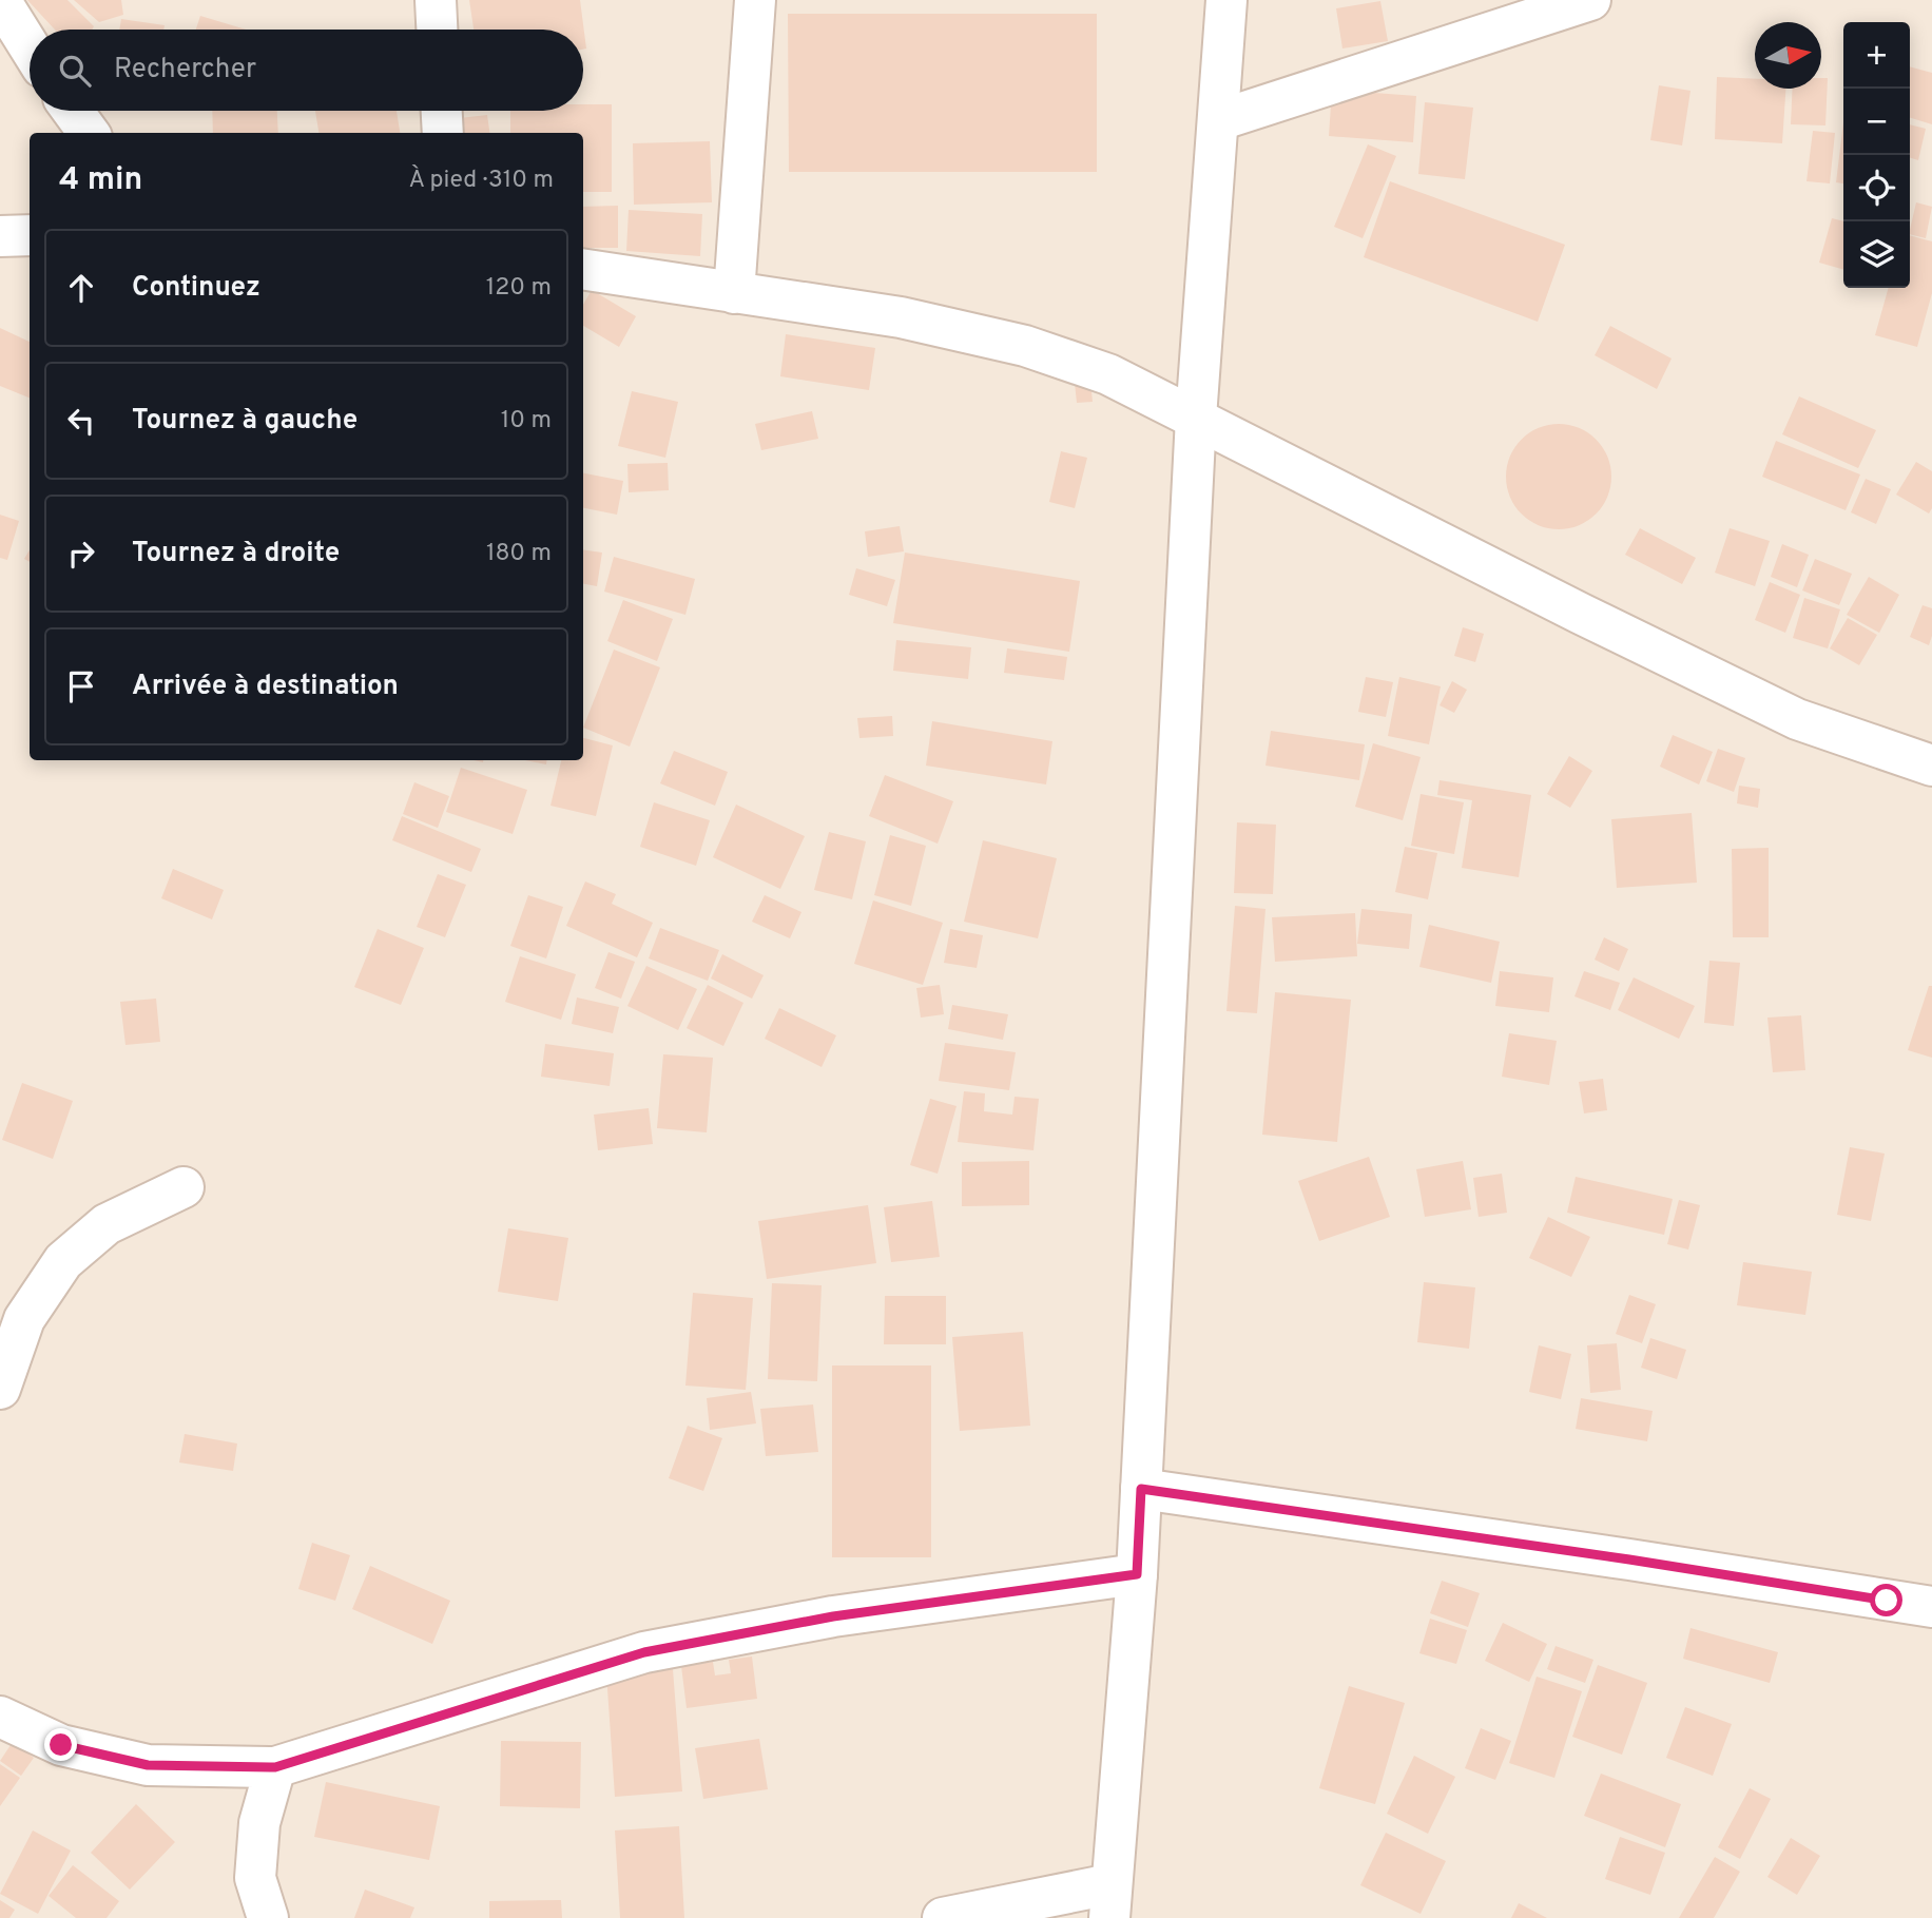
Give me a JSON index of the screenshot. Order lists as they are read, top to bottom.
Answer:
{
  "north": "right",
  "page": {
    "map_buttons": ["+", "−"],
    "search": "Rechercher",
    "heading": ["4 min", "À pied · 310 m"],
    "list": [
      ["Continuez", "120 m"],
      ["Tournez à gauche", "10 m"],
      ["Tournez à droite", "180 m"],
      "Arrivée à destination"
    ]
  }
}
